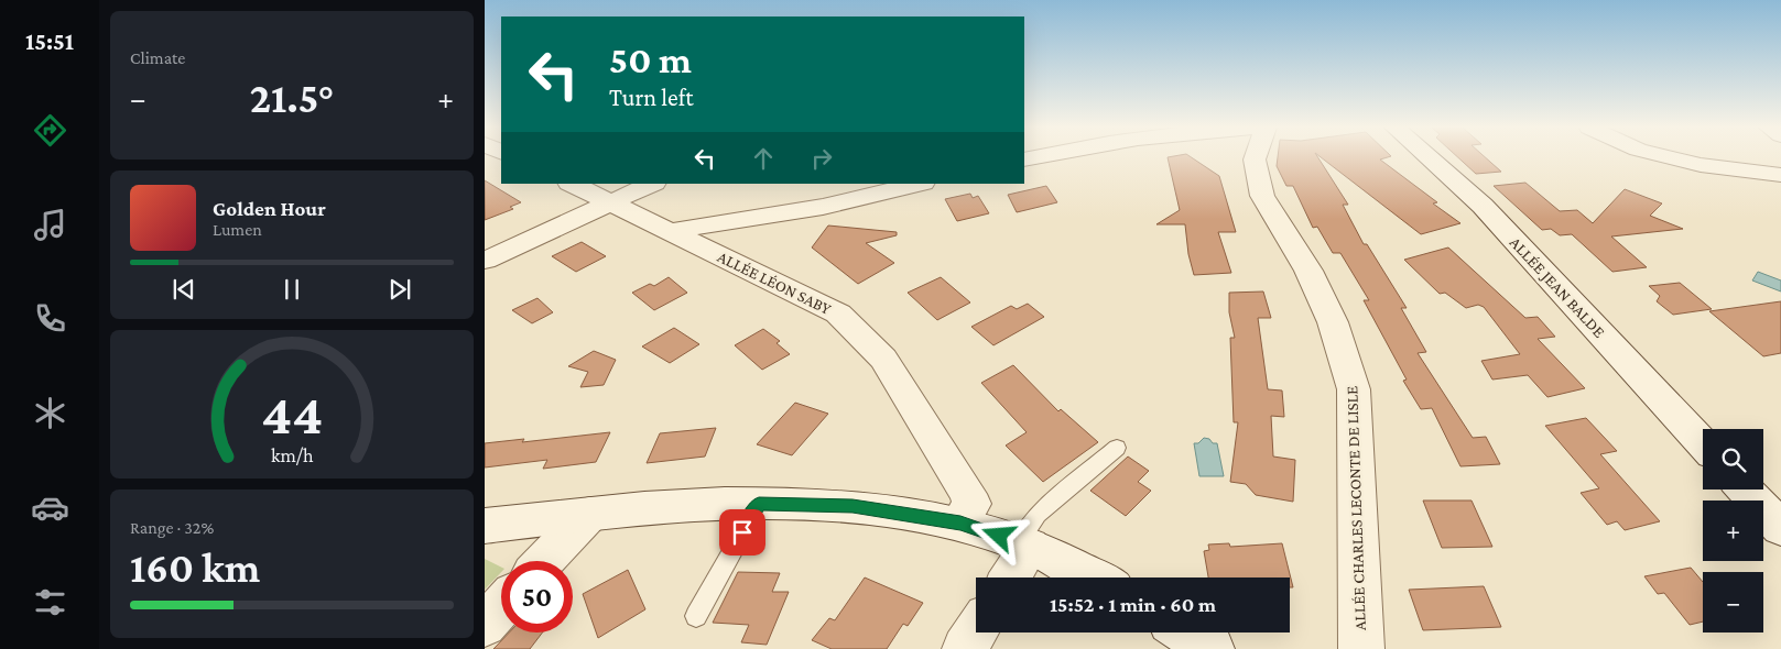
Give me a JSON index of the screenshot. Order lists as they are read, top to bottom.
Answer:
{
  "streets": {
    "street": ["ALLÉE LÉON SABY", "ALLÉE JEAN BALDE", "ALLÉE CHARLES LECONTE DE LISLE"]
  },
  "page": {
    "tabs": "15:51",
    "tile": [
      "Climate",
      ["Range · 32%", "160 km"]
    ],
    "turn": ["50 m", "Turn left"],
    "heat": ["−", "21.5°", "+"],
    "song": ["Golden Hour", "Lumen"],
    "map_buttons": ["+", "−"],
    "limit": "50",
    "trip": "15:52 · 1 min · 60 m",
    "gauge": ["44", "km/h"]
  }
}
